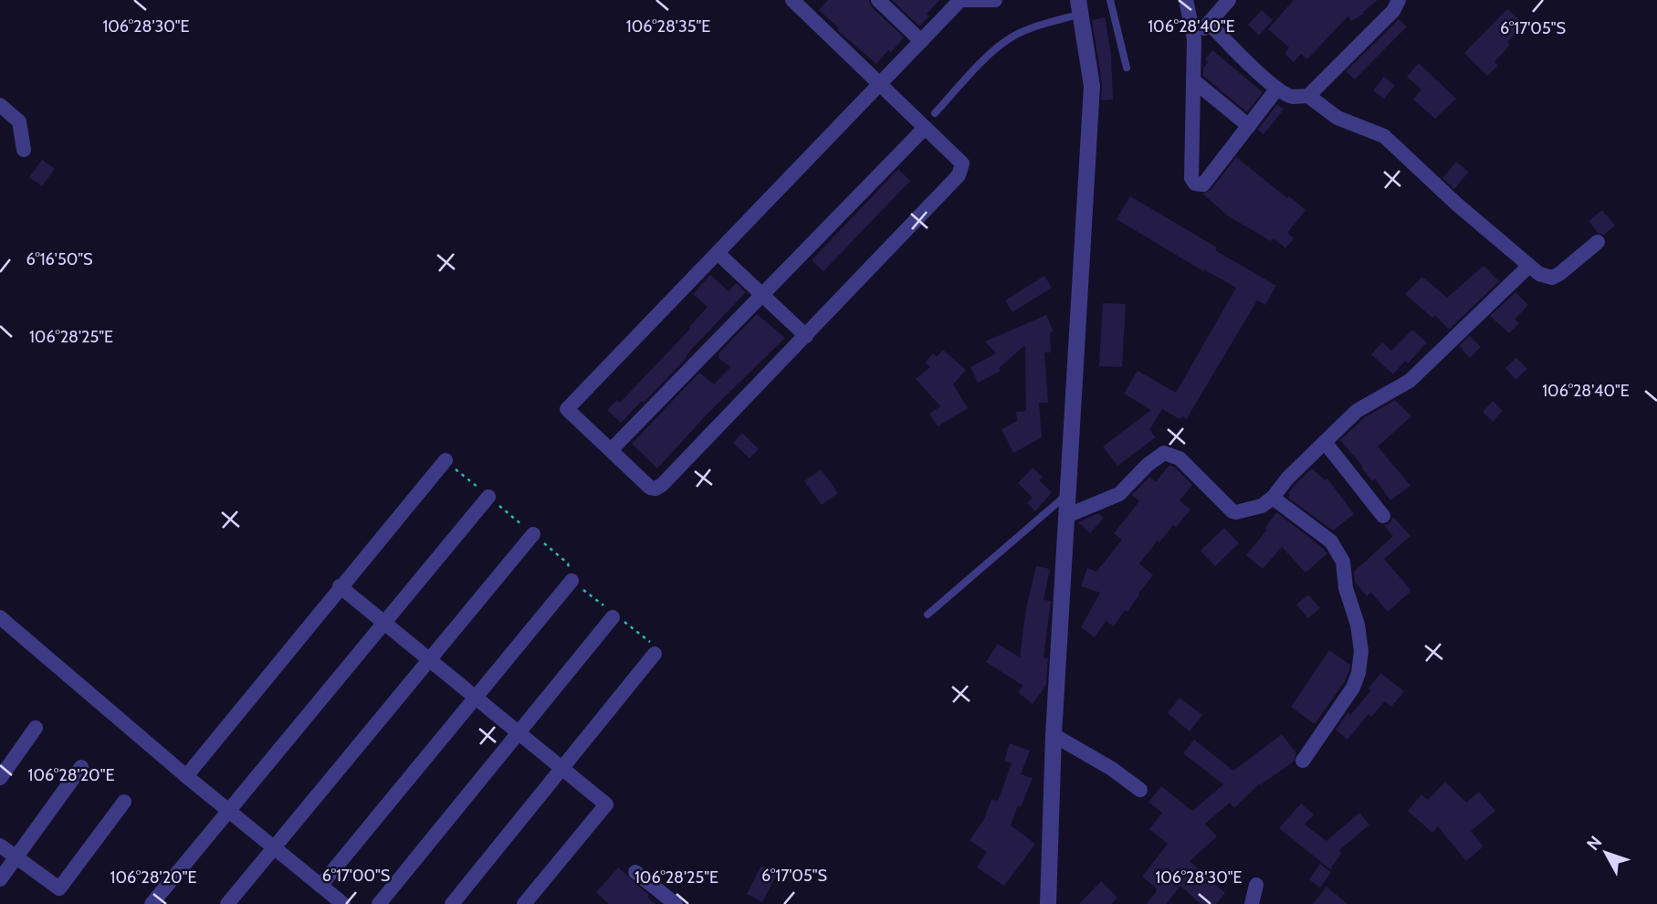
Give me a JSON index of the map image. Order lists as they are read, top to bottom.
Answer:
{
  "north": "top left",
  "coordinates": [
    "106°28'30\"E",
    "106°28'35\"E",
    "106°28'40\"E",
    "6°17'05\"S",
    "6°16'50\"S",
    "106°28'25\"E",
    "106°28'20\"E",
    "6°17'00\"S"
  ]
}
